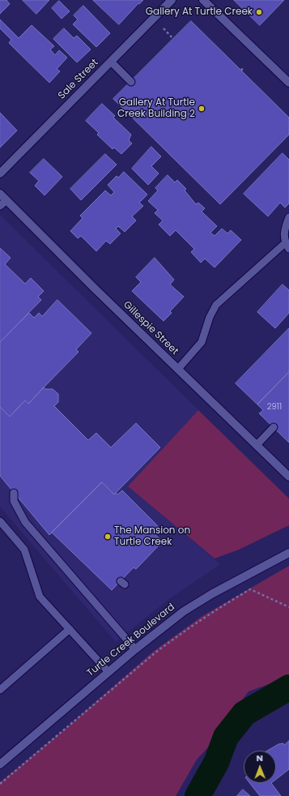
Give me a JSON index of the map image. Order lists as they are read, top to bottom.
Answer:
{
  "streets": {
    "street": ["Sale Street", "Gillespie Street", "Turtle Creek Boulevard"]
  },
  "places": ["Gallery At Turtle Creek", "Gallery At Turtle Creek Building 2", "The Mansion on Turtle Creek"],
  "house_numbers": ["2911"],
  "north": "top"
}
